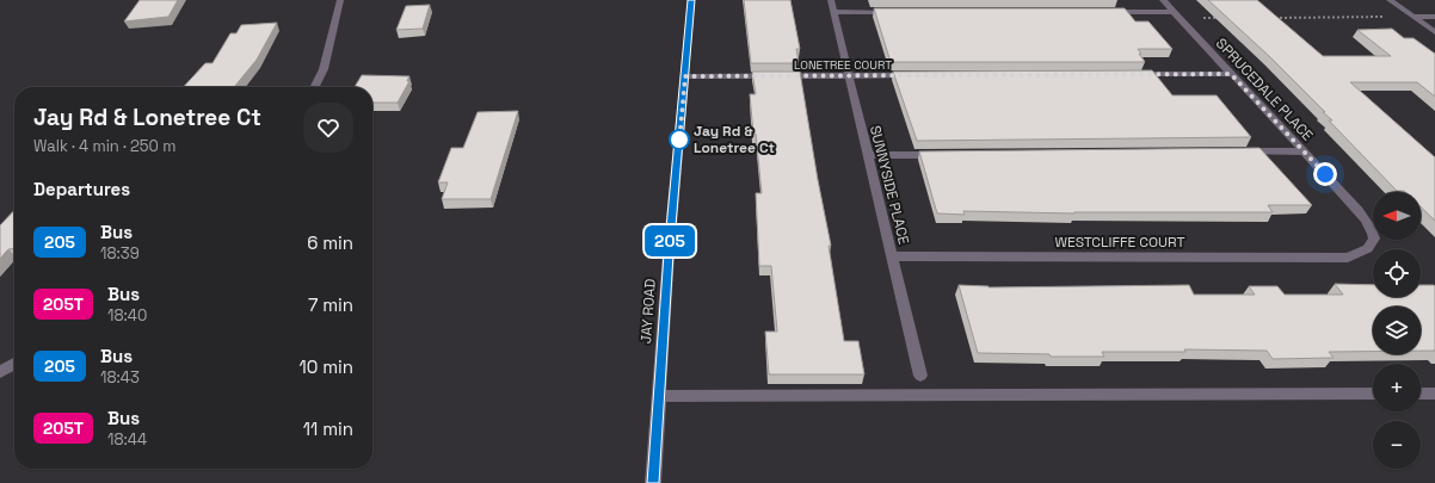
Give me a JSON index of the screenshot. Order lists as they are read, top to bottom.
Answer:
{
  "streets": {
    "street": [
      "LONETREE COURT",
      "SPRUCEDALE PLACE",
      "SUNNYSIDE PLACE",
      "WESTCLIFFE COURT",
      "JAY ROAD"
    ]
  },
  "crossings": [
    ["LONETREE COURT", "SUNNYSIDE PLACE"],
    ["LONETREE COURT", "JAY ROAD"],
    ["SPRUCEDALE PLACE", "WESTCLIFFE COURT"],
    ["SUNNYSIDE PLACE", "WESTCLIFFE COURT"]
  ],
  "places": ["Jay Rd & Lonetree Ct"],
  "lines": ["bus line 205"],
  "north": "left",
  "page": {
    "on_map": "205",
    "heading": [
      ["Jay Rd & Lonetree Ct", "Walk · 4 min · 250 m"],
      "Departures"
    ],
    "map_buttons": ["+", "−"],
    "list": [
      {
        "mark": "205",
        "name": "Bus",
        "note": "18:39",
        "value": "6 min"
      },
      {
        "mark": "205T",
        "name": "Bus",
        "note": "18:40",
        "value": "7 min"
      },
      {
        "mark": "205",
        "name": "Bus",
        "note": "18:43",
        "value": "10 min"
      },
      {
        "mark": "205T",
        "name": "Bus",
        "note": "18:44",
        "value": "11 min"
      }
    ]
  }
}
